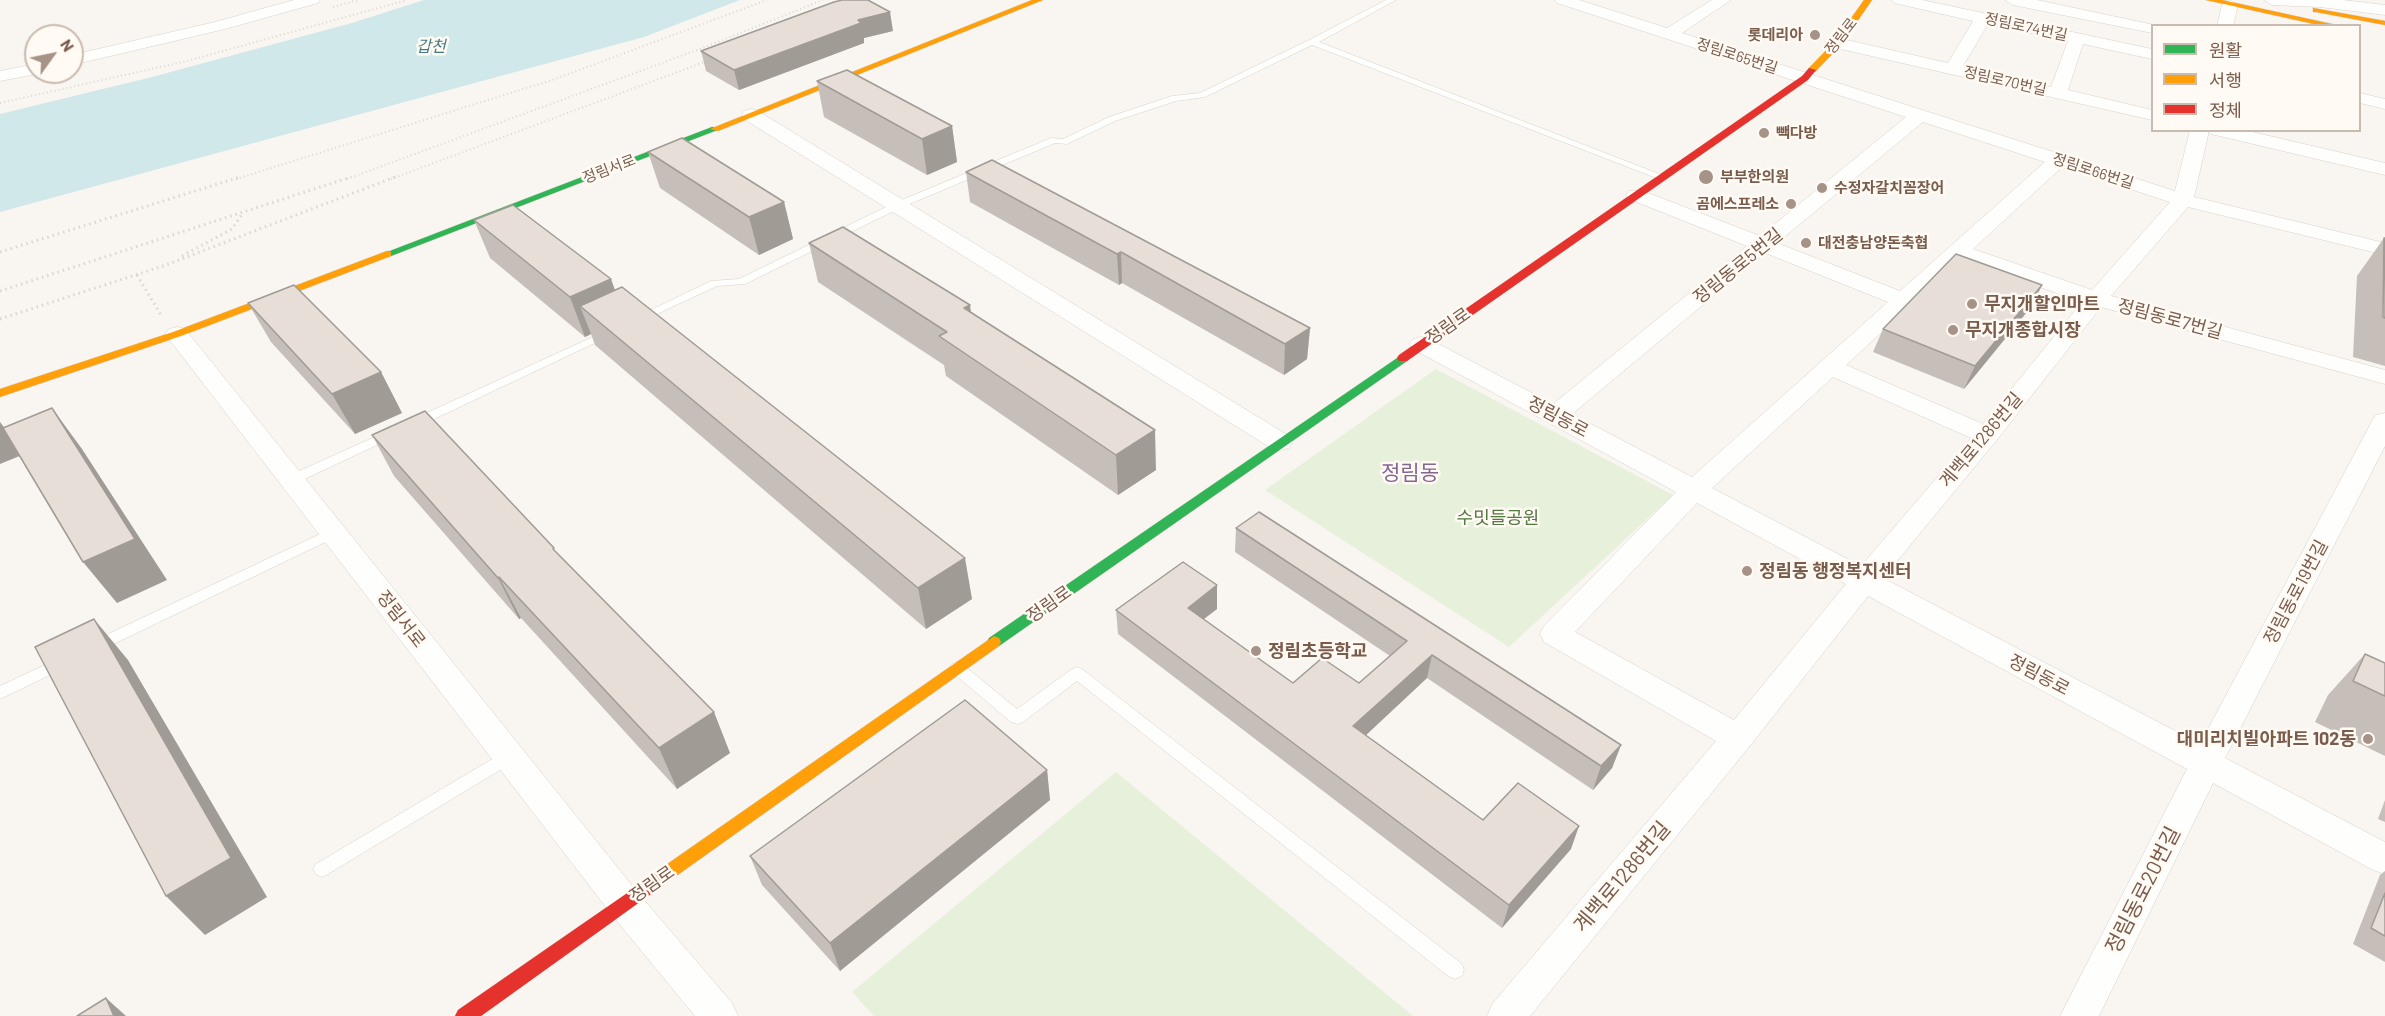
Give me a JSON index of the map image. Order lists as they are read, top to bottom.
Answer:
{
  "streets": {
    "main road": ["정림로", "정림서로"],
    "street": [
      "정림로74번길",
      "정림로65번길",
      "정림로70번길",
      "정림로66번길",
      "정림동로5번길",
      "정림동로7번길",
      "정림동로",
      "계백로1286번길",
      "정림동로19번길",
      "정림동로20번길"
    ]
  },
  "crossings": [
    ["정림로74번길", "정림로70번길"],
    ["정림로", "정림로65번길"],
    ["정림로", "정림로70번길"],
    ["정림로", "정림서로"],
    ["정림로", "정림로66번길"],
    ["정림로", "정림동로"],
    ["정림로65번길", "정림로66번길"],
    ["정림로66번길", "정림동로5번길"],
    ["정림로66번길", "계백로1286번길"],
    ["정림동로5번길", "정림동로"],
    ["정림동로7번길", "계백로1286번길"],
    ["정림동로", "계백로1286번길"],
    ["정림동로", "정림동로19번길"],
    ["정림동로", "정림동로20번길"],
    ["정림동로19번길", "정림동로20번길"]
  ],
  "districts": ["정림동"],
  "water": ["갑천"],
  "parks": ["수밋들공원"],
  "places": [
    "롯데리아",
    "빽다방",
    "부부한의원",
    "수정자갈치꼼장어",
    "곰에스프레소",
    "대전충남양돈축협",
    "무지개할인마트",
    "무지개종합시장",
    "정림동 행정복지센터",
    "정림초등학교",
    "대미리치빌아파트 102동"
  ],
  "legend": ["원활", "서행", "정체"],
  "north": "top right"
}
